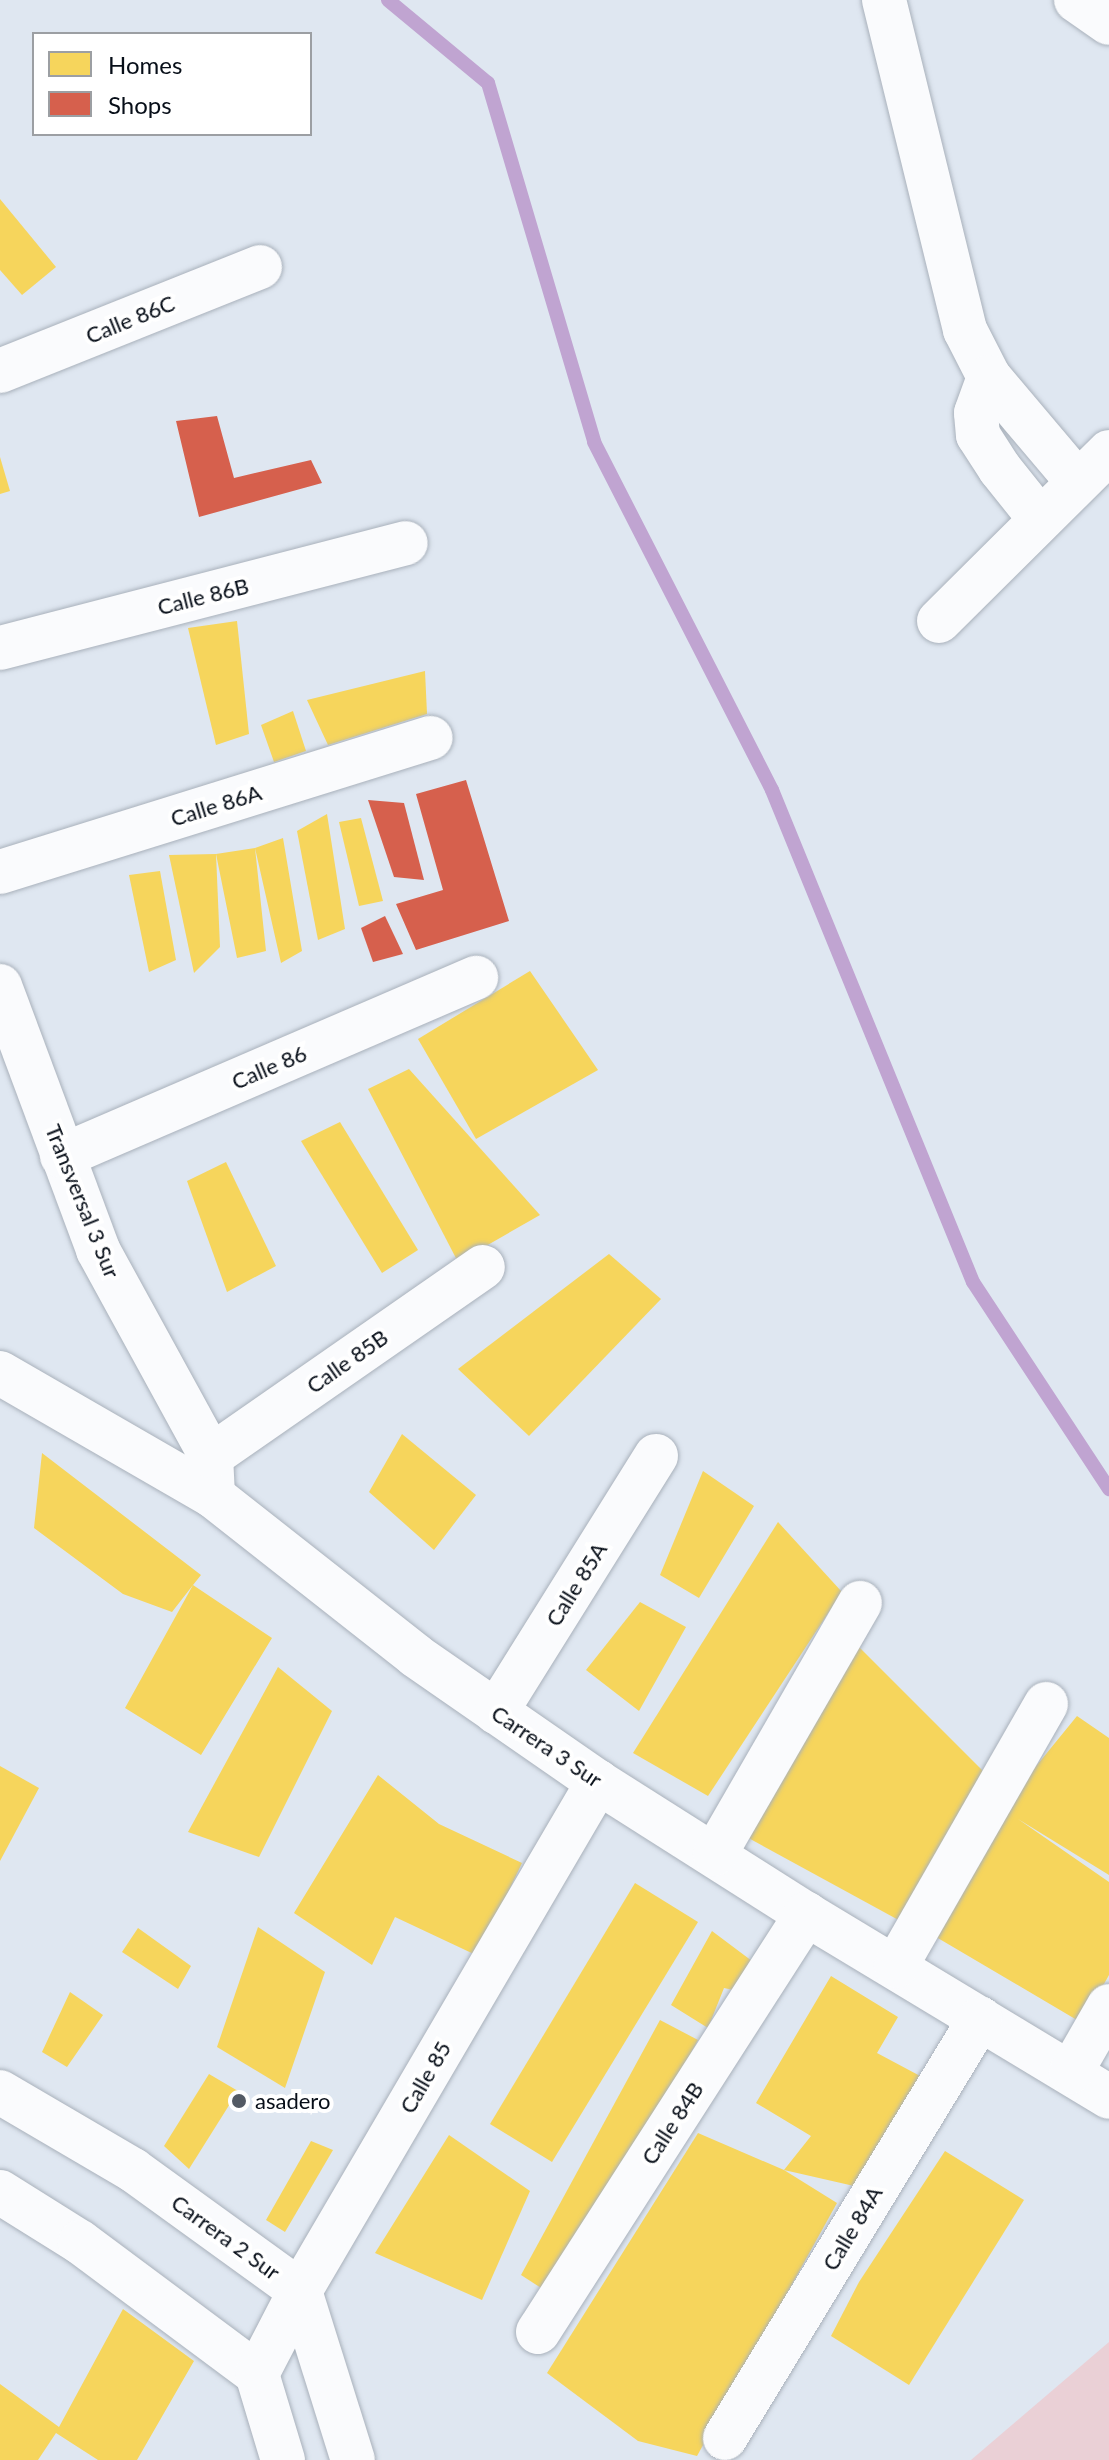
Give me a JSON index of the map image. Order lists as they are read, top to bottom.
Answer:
{
  "streets": {
    "street": [
      "Calle 86C",
      "Calle 86B",
      "Calle 86A",
      "Calle 86",
      "Transversal 3 Sur",
      "Calle 85B",
      "Calle 85A",
      "Carrera 3 Sur",
      "Calle 85",
      "Calle 84B",
      "Calle 84A",
      "Carrera 2 Sur"
    ]
  },
  "crossings": [
    ["Calle 86", "Transversal 3 Sur"],
    ["Transversal 3 Sur", "Calle 85B"],
    ["Transversal 3 Sur", "Carrera 3 Sur"],
    ["Calle 85B", "Carrera 3 Sur"],
    ["Calle 85A", "Carrera 3 Sur"],
    ["Carrera 3 Sur", "Calle 85"],
    ["Carrera 3 Sur", "Calle 84B"],
    ["Carrera 3 Sur", "Calle 84A"],
    ["Calle 85", "Carrera 2 Sur"]
  ],
  "places": ["asadero"],
  "legend": ["Homes", "Shops"]
}
